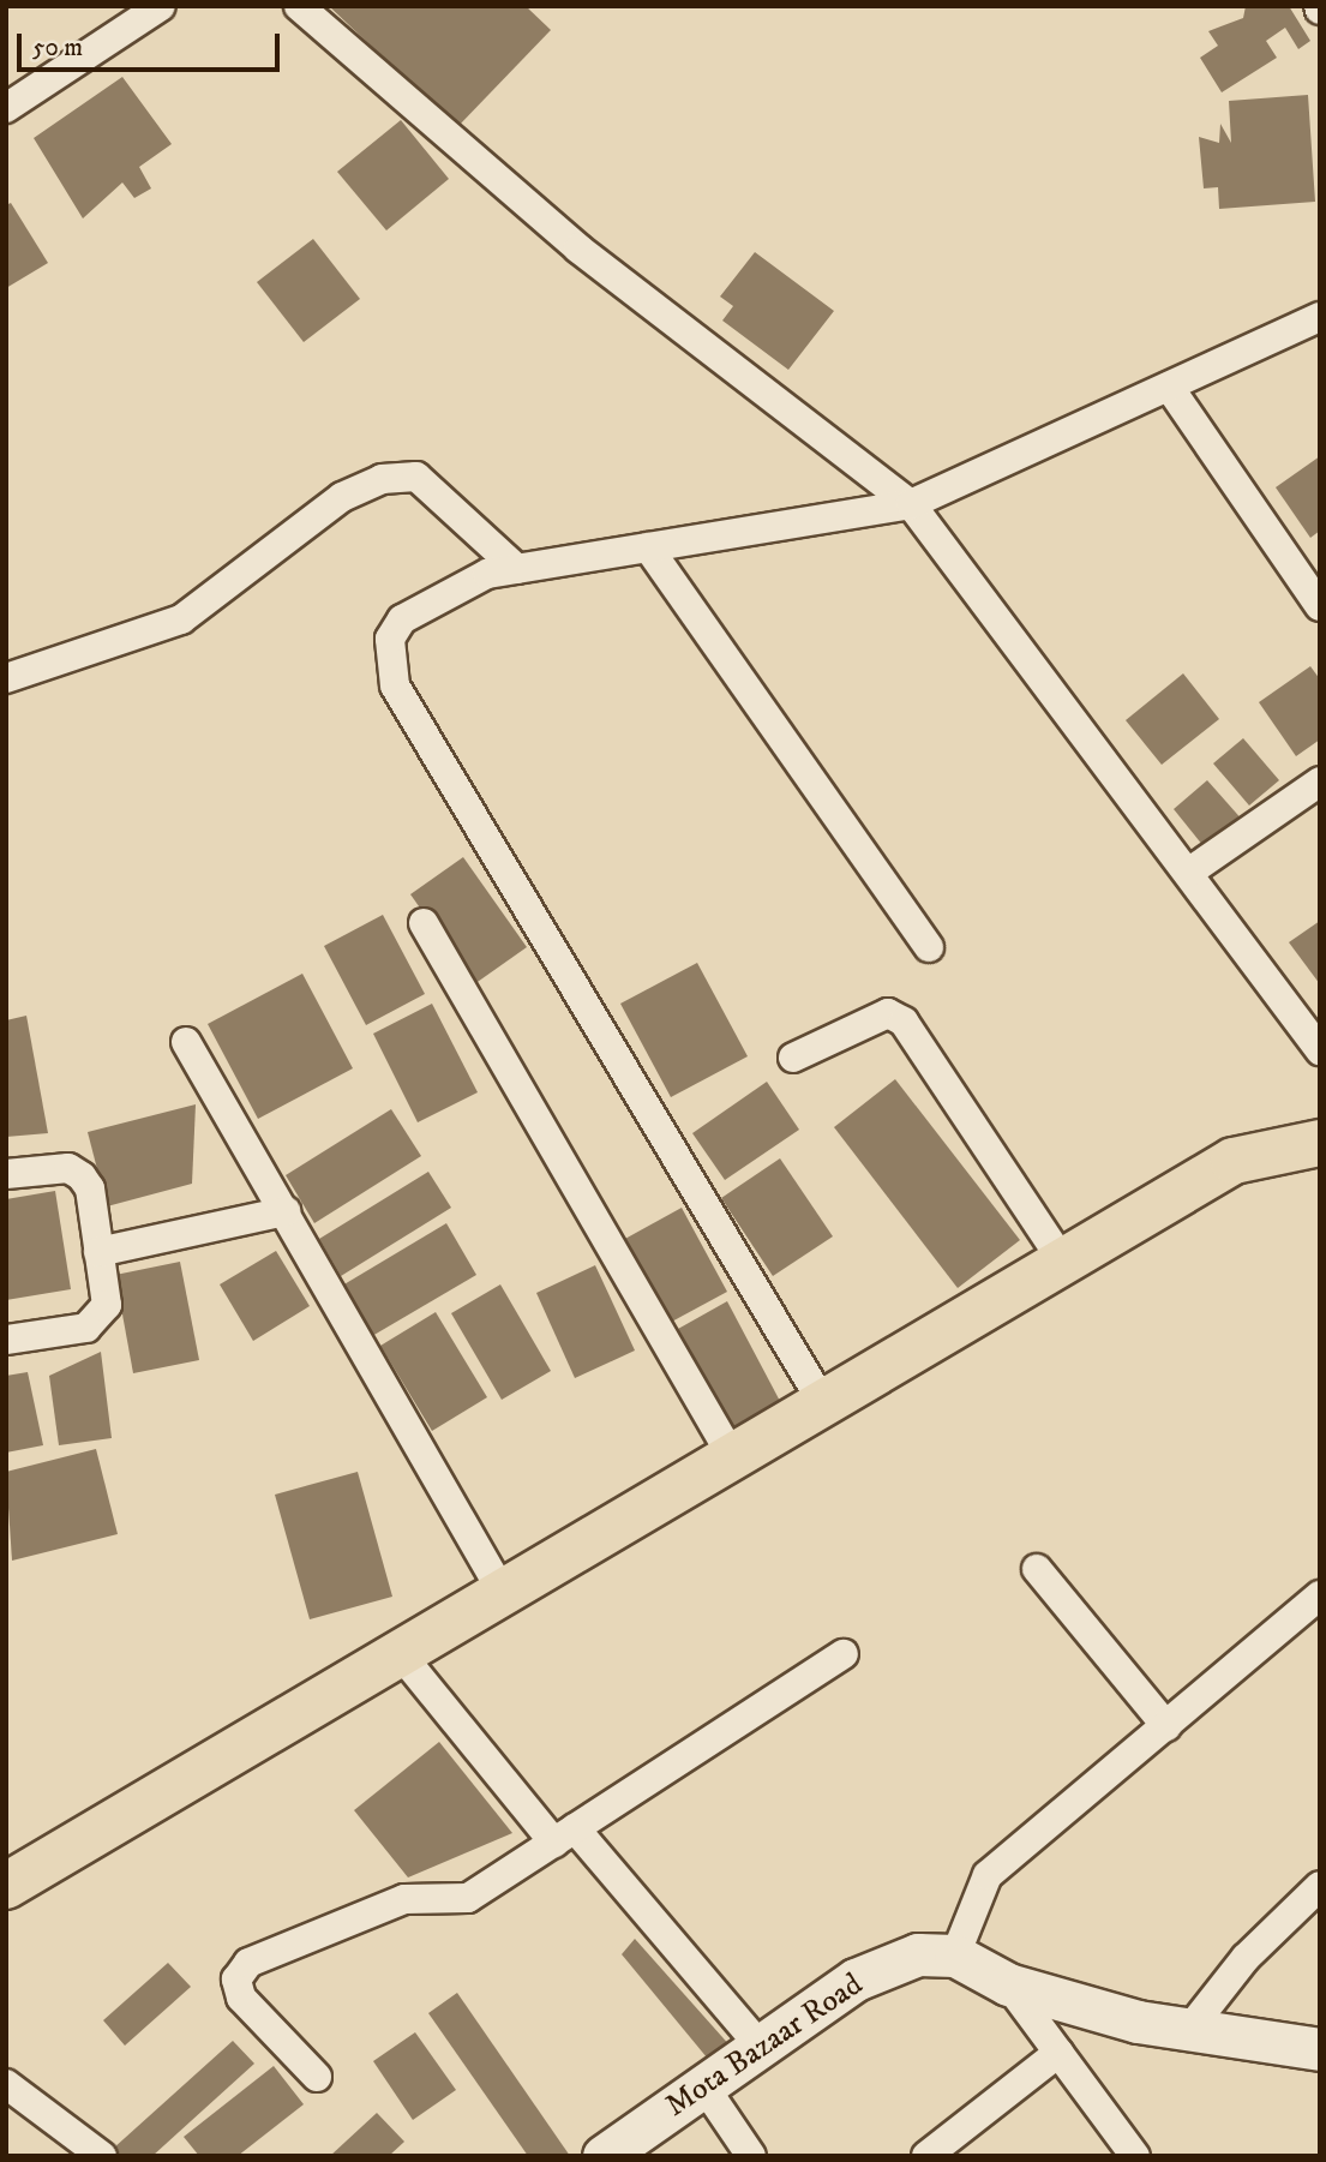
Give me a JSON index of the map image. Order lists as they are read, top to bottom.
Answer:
{
  "streets": {
    "street": ["Mota Bazaar Road"]
  },
  "scale_bar": "50 m"
}
